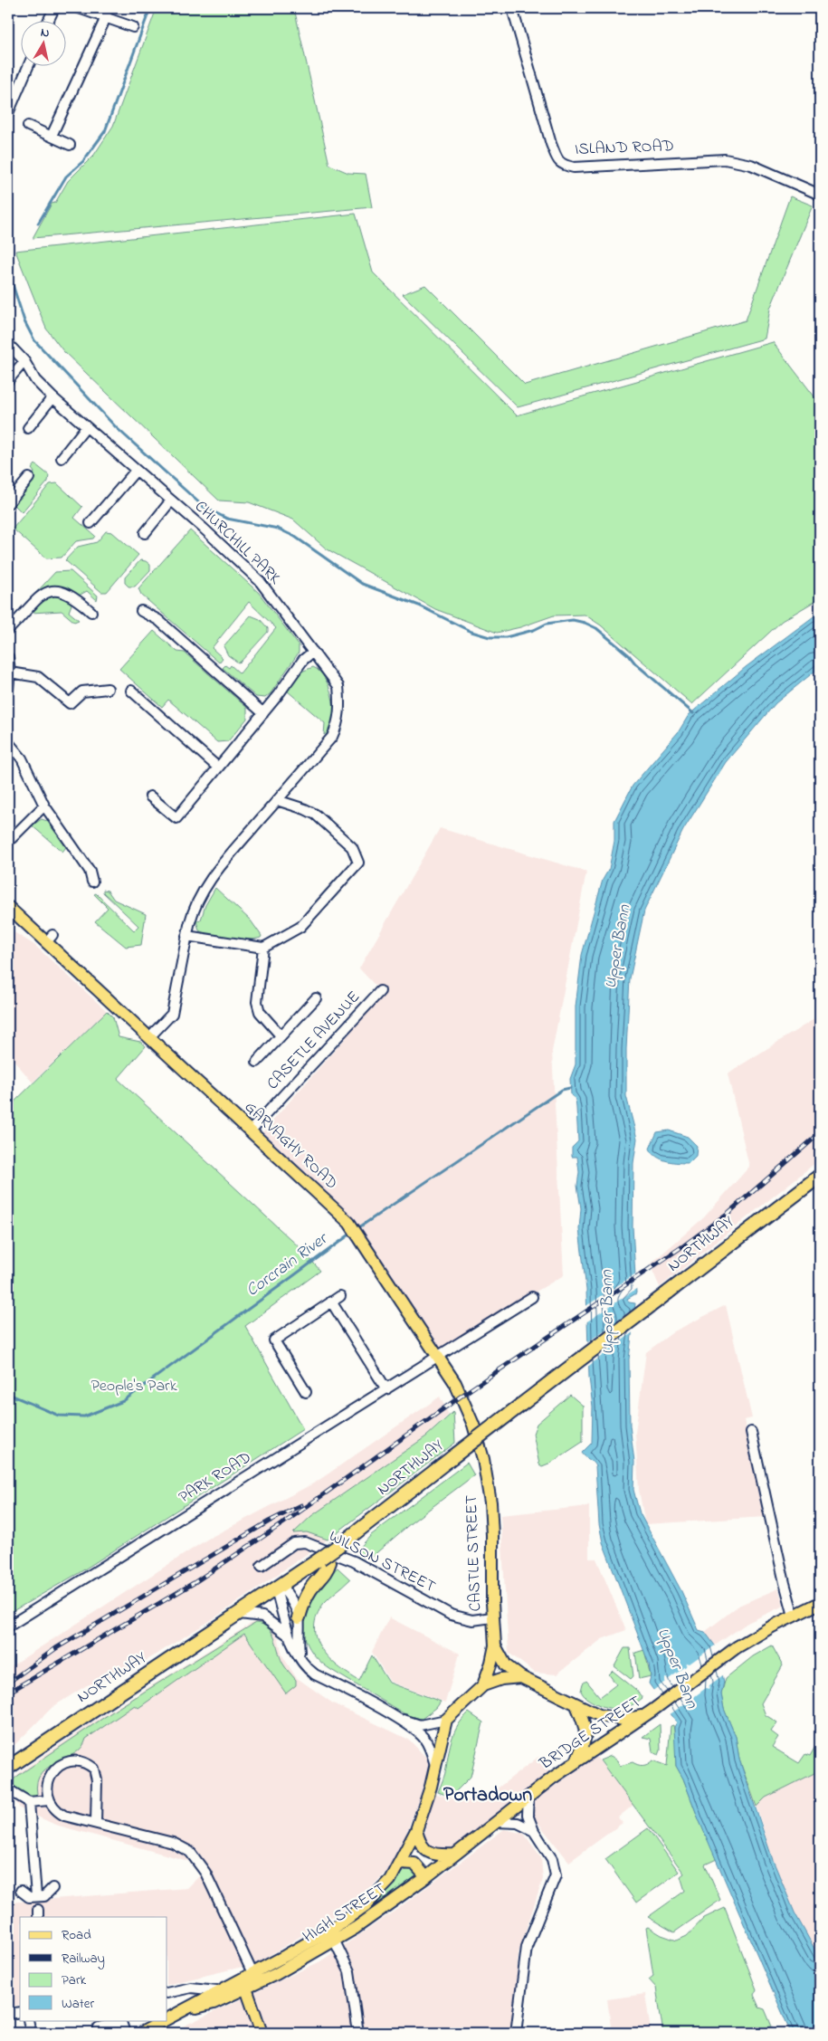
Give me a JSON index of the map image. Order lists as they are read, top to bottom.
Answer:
{
  "streets": {
    "highway": ["NORTHWAY"],
    "main road": [
      "GARVAGHY ROAD",
      "CASTLE STREET",
      "BRIDGE STREET",
      "HIGH STREET"
    ],
    "street": [
      "ISLAND ROAD",
      "CHURCHILL PARK",
      "CASETLE AVENUE",
      "PARK ROAD",
      "WILSON STREET"
    ]
  },
  "crossings": [
    ["CASETLE AVENUE", "GARVAGHY ROAD"],
    ["GARVAGHY ROAD", "PARK ROAD"],
    ["GARVAGHY ROAD", "CASTLE STREET"],
    ["CASTLE STREET", "WILSON STREET"],
    ["BRIDGE STREET", "HIGH STREET"]
  ],
  "districts": ["Portadown"],
  "water": ["Upper Bann", "Corcrain River"],
  "parks": ["People's Park"],
  "legend": [
    "Road",
    "Railway",
    "Park",
    "Water"
  ],
  "north": "top"
}
